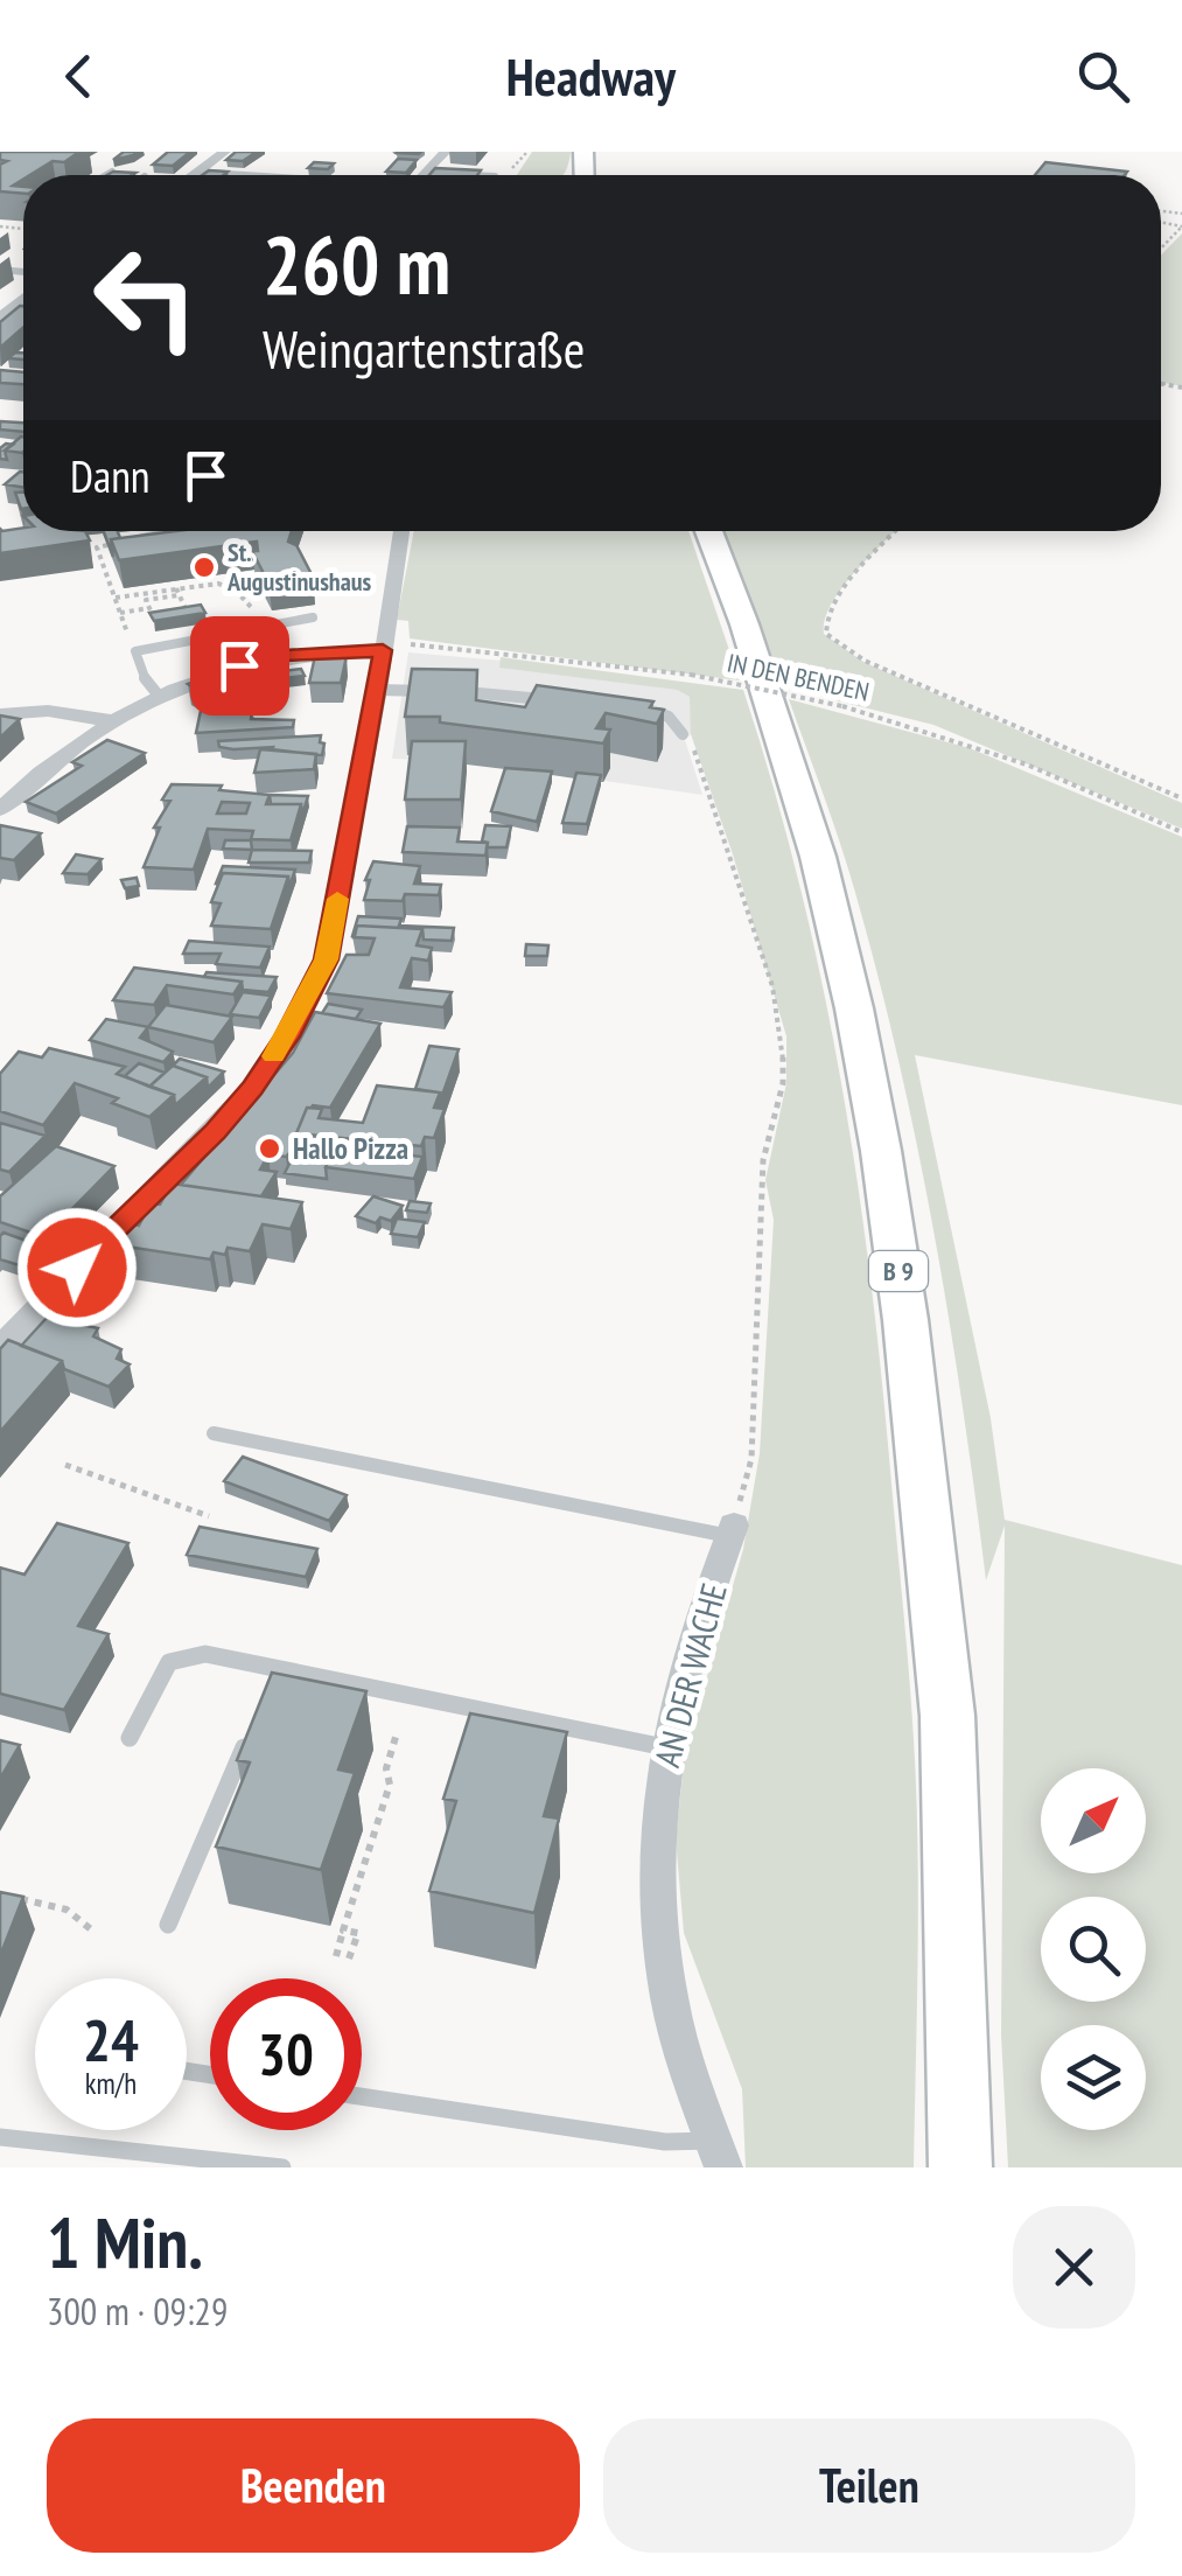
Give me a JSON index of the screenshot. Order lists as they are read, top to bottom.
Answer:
{
  "streets": {
    "main road": ["B 9"],
    "street": ["AN DER WACHE"],
    "path": ["IN DEN BENDEN"]
  },
  "places": ["St. Augustinushaus", "Hallo Pizza"],
  "north": "top right",
  "page": {
    "header": "Headway",
    "turn": ["260 m", "Weingartenstraße"],
    "then": "Dann",
    "speed": "24 km/h",
    "limit": "30",
    "heading": ["1 Min.", "300 m · 09:29"],
    "buttons": ["Beenden", "Teilen"]
  }
}
